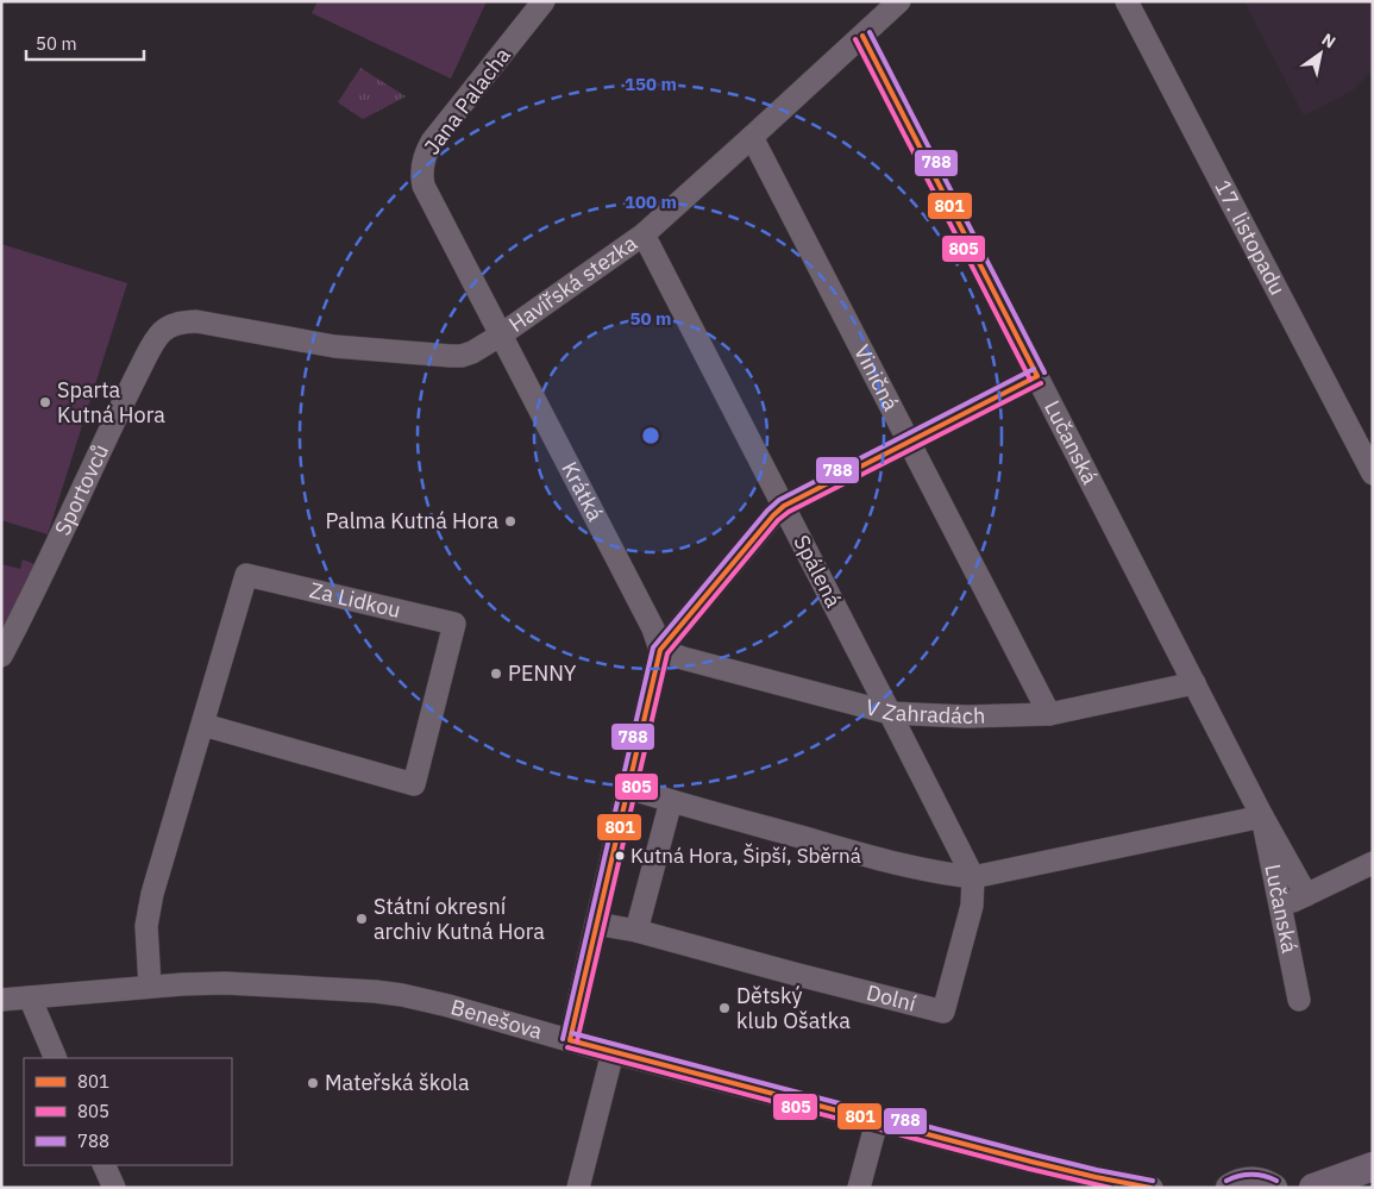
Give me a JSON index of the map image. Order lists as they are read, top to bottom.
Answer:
{
  "streets": {
    "street": [
      "Jana Palacha",
      "17. listopadu",
      "Havířská stezka",
      "Viničná",
      "Lučanská",
      "Sportovců",
      "Krátká",
      "Spálená",
      "Za Lidkou",
      "V Zahradách",
      "Dolní",
      "Benešova"
    ]
  },
  "crossings": [
    ["Jana Palacha", "Havířská stezka"],
    ["Jana Palacha", "Krátká"],
    ["Havířská stezka", "Viničná"],
    ["Havířská stezka", "Lučanská"],
    ["Havířská stezka", "Sportovců"],
    ["Havířská stezka", "Krátká"],
    ["Havířská stezka", "Spálená"],
    ["Viničná", "V Zahradách"],
    ["Lučanská", "V Zahradách"],
    ["Krátká", "V Zahradách"],
    ["Spálená", "V Zahradách"],
    ["Spálená", "Dolní"],
    ["Za Lidkou", "Benešova"]
  ],
  "places": [
    "Sparta Kutná Hora",
    "Palma Kutná Hora",
    "PENNY",
    "Kutná Hora, Šipší, Sběrná",
    "Státní okresní archiv Kutná Hora",
    "Dětský klub Ošatka",
    "Mateřská škola"
  ],
  "lines": ["transit line 788", "transit line 801", "transit line 805"],
  "legend": ["801", "805", "788"],
  "scale_bar": "50 m",
  "north": "top right",
  "rings": ["150 m", "100 m", "50 m"]
}
